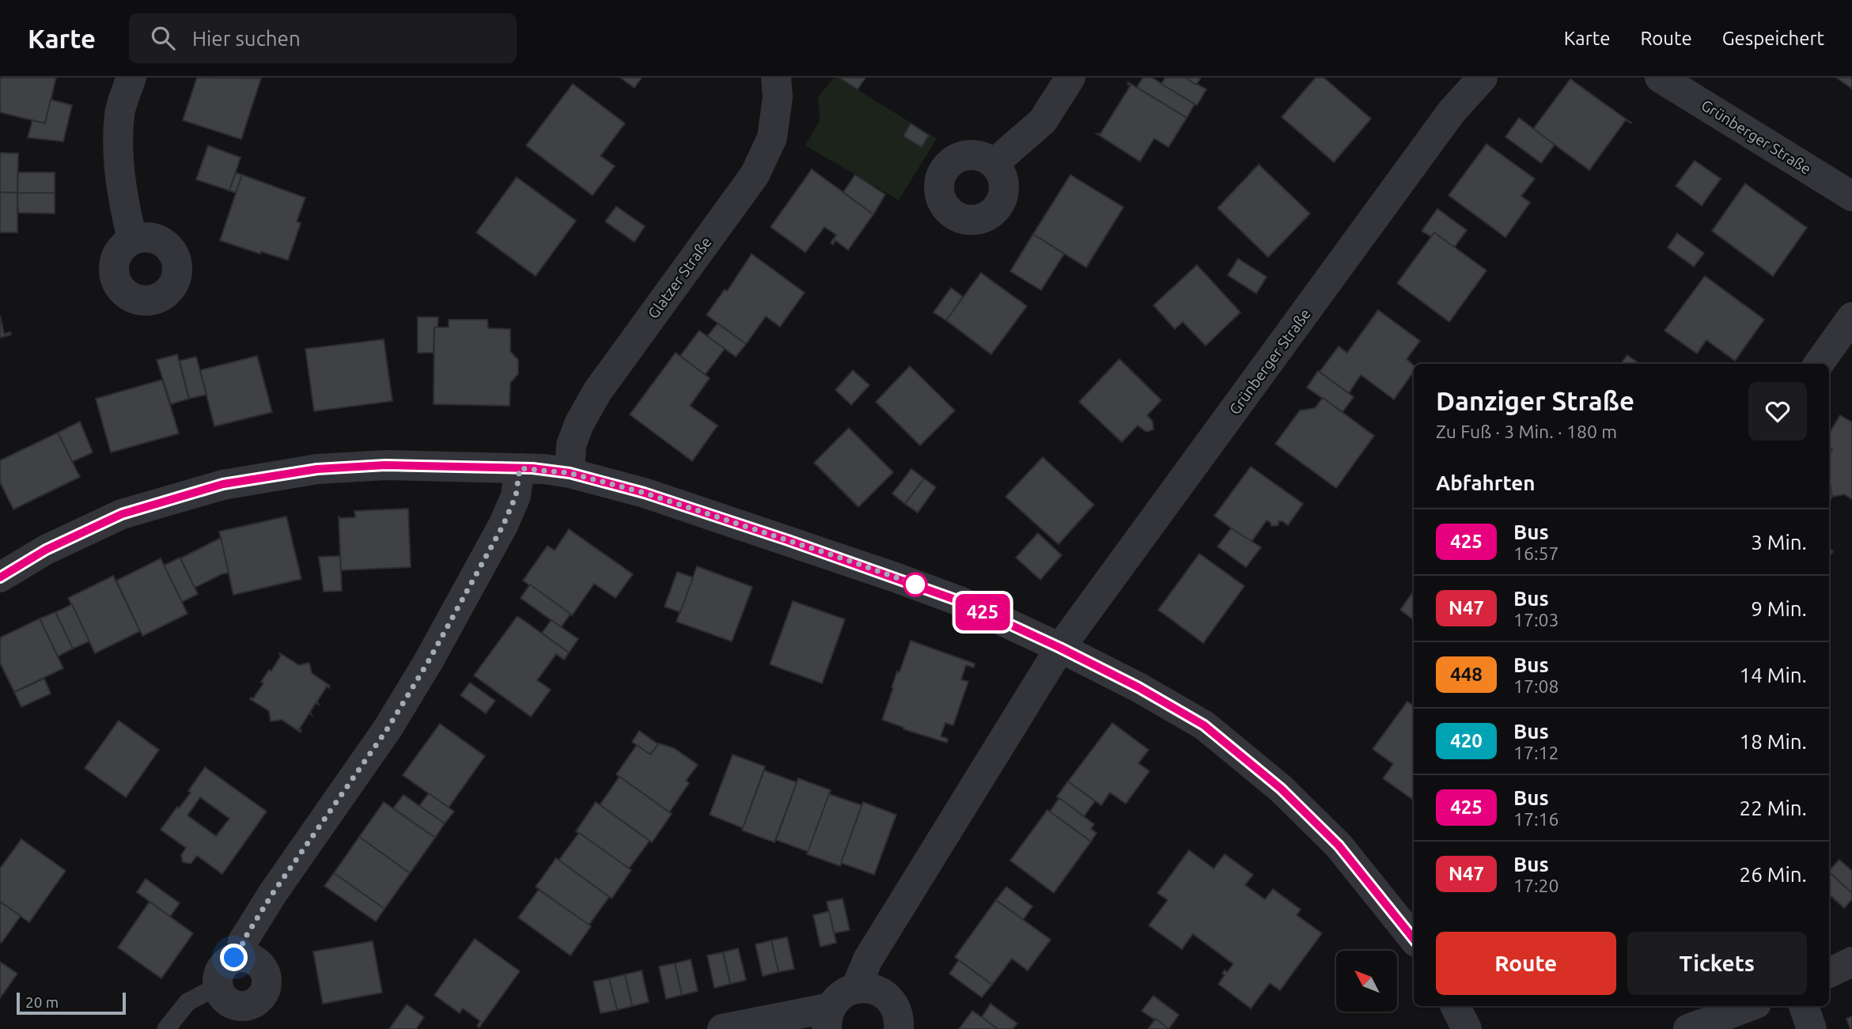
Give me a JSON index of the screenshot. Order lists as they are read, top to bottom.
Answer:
{
  "streets": {
    "street": ["Grünberger Straße", "Glatzer Straße"]
  },
  "lines": ["bus line 425"],
  "scale_bar": "20 m",
  "north": "top left",
  "page": {
    "header": "Karte",
    "search": "Hier suchen",
    "nav": ["Karte", "Route", "Gespeichert"],
    "on_map": "425",
    "heading": [
      ["Danziger Straße", "Zu Fuß · 3 Min. · 180 m"],
      "Abfahrten"
    ],
    "list": [
      {
        "mark": "425",
        "name": "Bus",
        "note": "16:57",
        "value": "3 Min."
      },
      {
        "mark": "N47",
        "name": "Bus",
        "note": "17:03",
        "value": "9 Min."
      },
      {
        "mark": "448",
        "name": "Bus",
        "note": "17:08",
        "value": "14 Min."
      },
      {
        "mark": "420",
        "name": "Bus",
        "note": "17:12",
        "value": "18 Min."
      },
      {
        "mark": "425",
        "name": "Bus",
        "note": "17:16",
        "value": "22 Min."
      },
      {
        "mark": "N47",
        "name": "Bus",
        "note": "17:20",
        "value": "26 Min."
      }
    ],
    "buttons": ["Route", "Tickets"],
    "scale": "20 m"
  }
}
